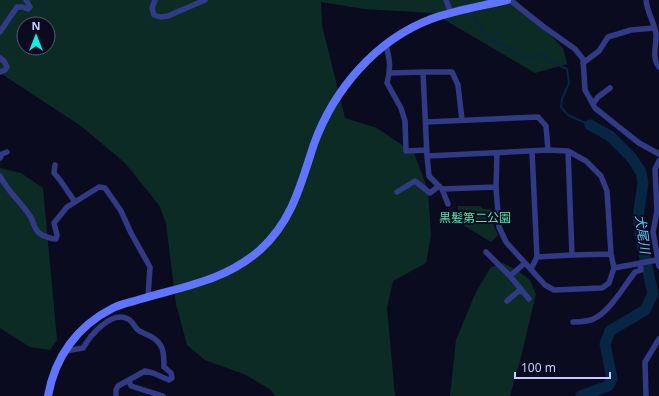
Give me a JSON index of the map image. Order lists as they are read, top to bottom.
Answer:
{
  "water": ["犬尾川"],
  "parks": ["黒髪第二公園"],
  "scale_bar": "100 m",
  "north": "top"
}
